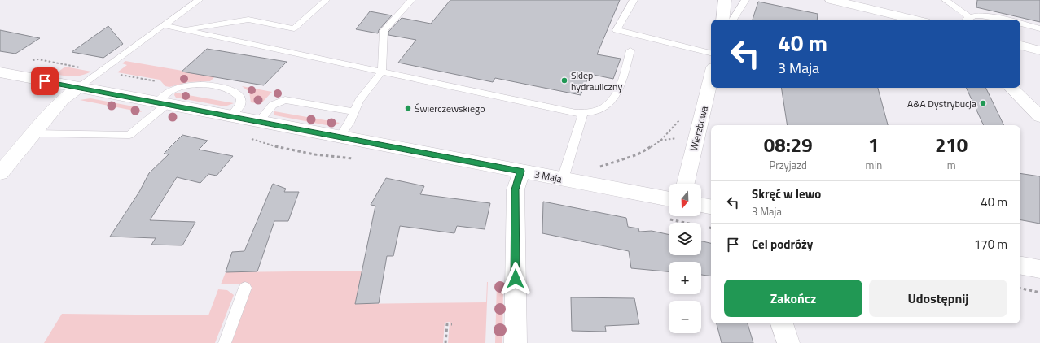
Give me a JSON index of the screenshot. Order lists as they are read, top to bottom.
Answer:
{
  "streets": {
    "street": ["Wierzbowa", "3 Maja"]
  },
  "places": ["Sklep hydrauliczny", "A&A Dystrybucja", "Świerczewskiego"],
  "north": "bottom",
  "page": {
    "turn": ["40 m", "3 Maja"],
    "eta": [
      "08:29",
      "Przyjazd",
      "1",
      "min",
      "210",
      "m"
    ],
    "list": [
      {
        "name": "Skręć w lewo",
        "note": "3 Maja",
        "value": "40 m"
      },
      {
        "name": "Cel podróży",
        "value": "170 m"
      }
    ],
    "map_buttons": ["+", "−"],
    "buttons": ["Zakończ", "Udostępnij"]
  }
}
